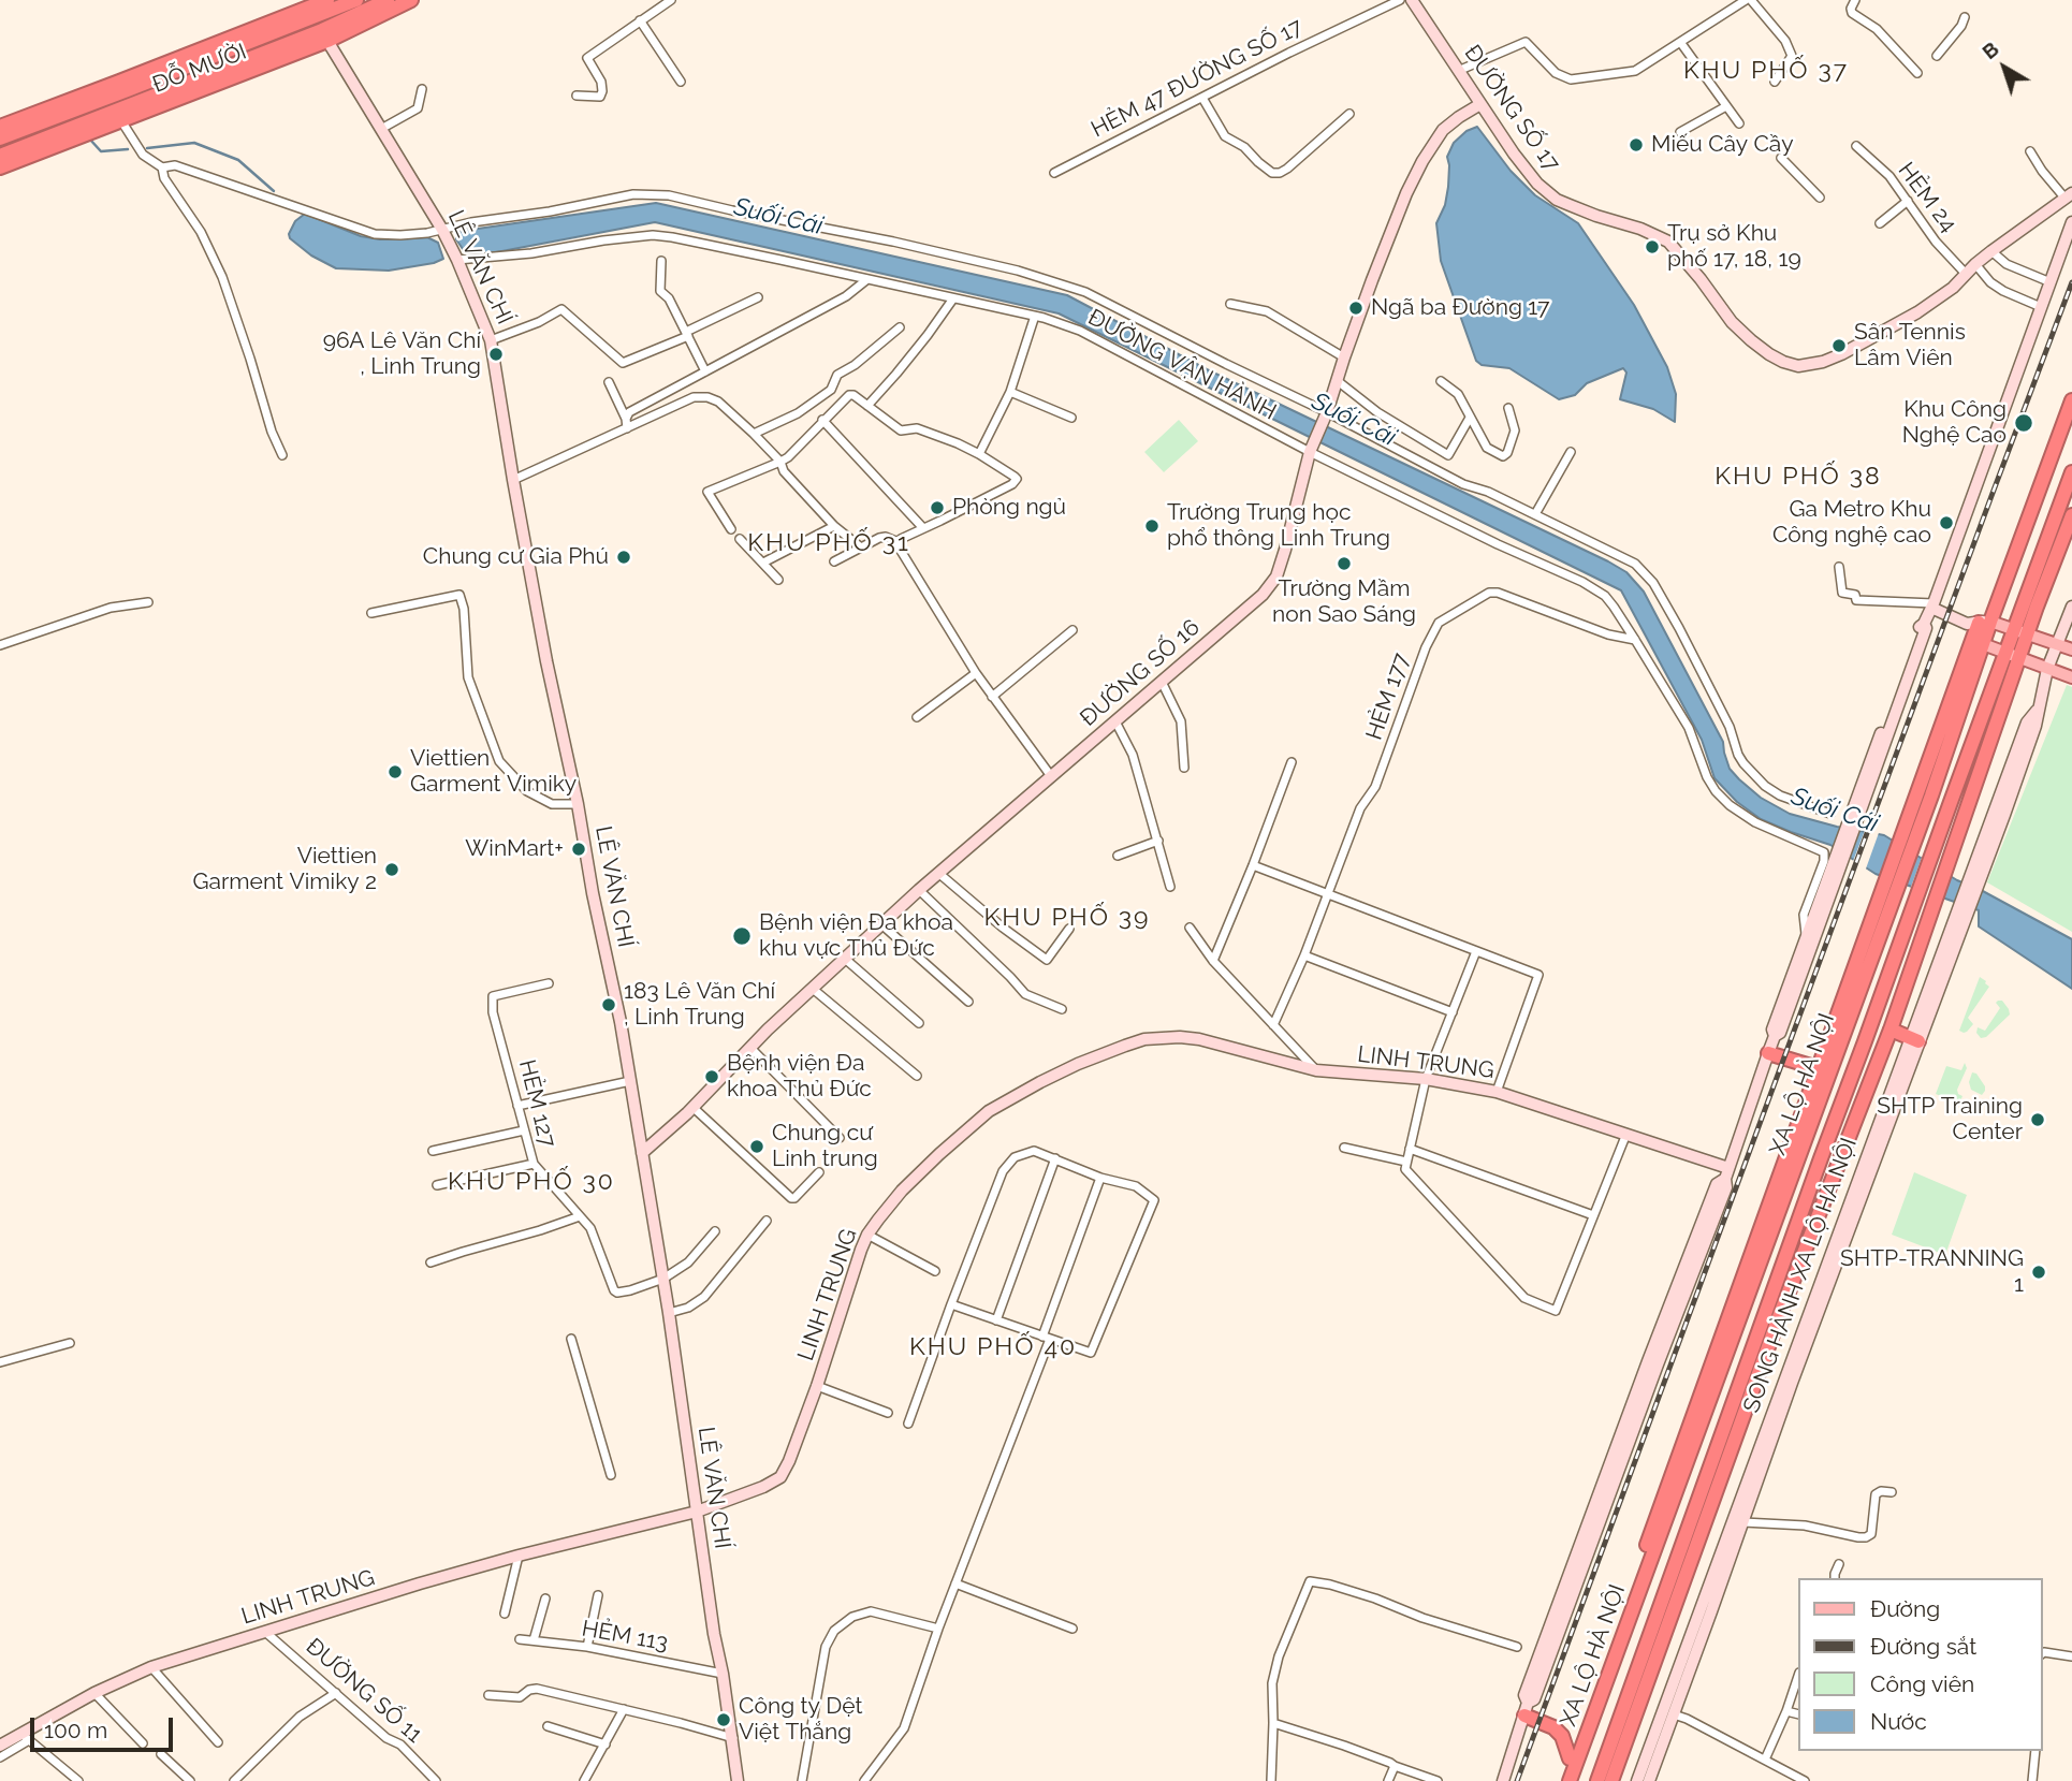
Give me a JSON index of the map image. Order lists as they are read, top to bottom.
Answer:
{
  "streets": {
    "highway": ["ĐỖ MƯỜI", "XA LỘ HÀ NỘI"],
    "main road": [
      "ĐƯỜNG SỐ 17",
      "LÊ VĂN CHÍ",
      "ĐƯỜNG SỐ 16",
      "LINH TRUNG",
      "SONG HÀNH XA LỘ HÀ NỘI"
    ],
    "street": [
      "HẺM 47 ĐƯỜNG SỐ 17",
      "HẺM 24",
      "ĐƯỜNG VẬN HÀNH",
      "HẺM 177",
      "HẺM 127",
      "HẺM 113",
      "ĐƯỜNG SỐ 11"
    ]
  },
  "crossings": [
    ["ĐỖ MƯỜI", "LÊ VĂN CHÍ"],
    ["ĐƯỜNG SỐ 17", "HẺM 24"],
    ["ĐƯỜNG SỐ 17", "ĐƯỜNG SỐ 16"],
    ["LÊ VĂN CHÍ", "ĐƯỜNG VẬN HÀNH"],
    ["LÊ VĂN CHÍ", "ĐƯỜNG SỐ 16"],
    ["LÊ VĂN CHÍ", "LINH TRUNG"],
    ["LÊ VĂN CHÍ", "HẺM 127"],
    ["LÊ VĂN CHÍ", "HẺM 113"],
    ["ĐƯỜNG VẬN HÀNH", "ĐƯỜNG SỐ 16"],
    ["ĐƯỜNG VẬN HÀNH", "HẺM 177"],
    ["LINH TRUNG", "ĐƯỜNG SỐ 11"]
  ],
  "districts": [
    "KHU PHỐ 37",
    "KHU PHỐ 38",
    "KHU PHỐ 31",
    "KHU PHỐ 39",
    "KHU PHỐ 30",
    "KHU PHỐ 40"
  ],
  "water": ["Suối Cái"],
  "places": [
    "Miếu Cây Cầy",
    "Trụ sở Khu phố 17, 18, 19",
    "Ngã ba Đường 17",
    "Sân Tennis Lâm Viên",
    "96A Lê Văn Chí , Linh Trung",
    "Khu Công Nghệ Cao",
    "Phòng ngủ",
    "Ga Metro Khu Công nghệ cao",
    "Trường Trung học phổ thông Linh Trung",
    "Chung cư Gia Phú",
    "Trường Mầm non Sao Sáng",
    "Viettien Garment Vimiky",
    "WinMart+",
    "Viettien Garment Vimiky 2",
    "Bệnh viện Đa khoa khu vực Thủ Đức",
    "183 Lê Văn Chí , Linh Trung",
    "Bệnh viện Đa khoa Thủ Đức",
    "SHTP Training Center",
    "Chung cư Linh trung",
    "SHTP-TRANNING 1",
    "Công ty Dệt Việt Thắng"
  ],
  "legend": [
    "Đường",
    "Đường sắt",
    "Công viên",
    "Nước"
  ],
  "scale_bar": "100 m",
  "north": "top left"
}
